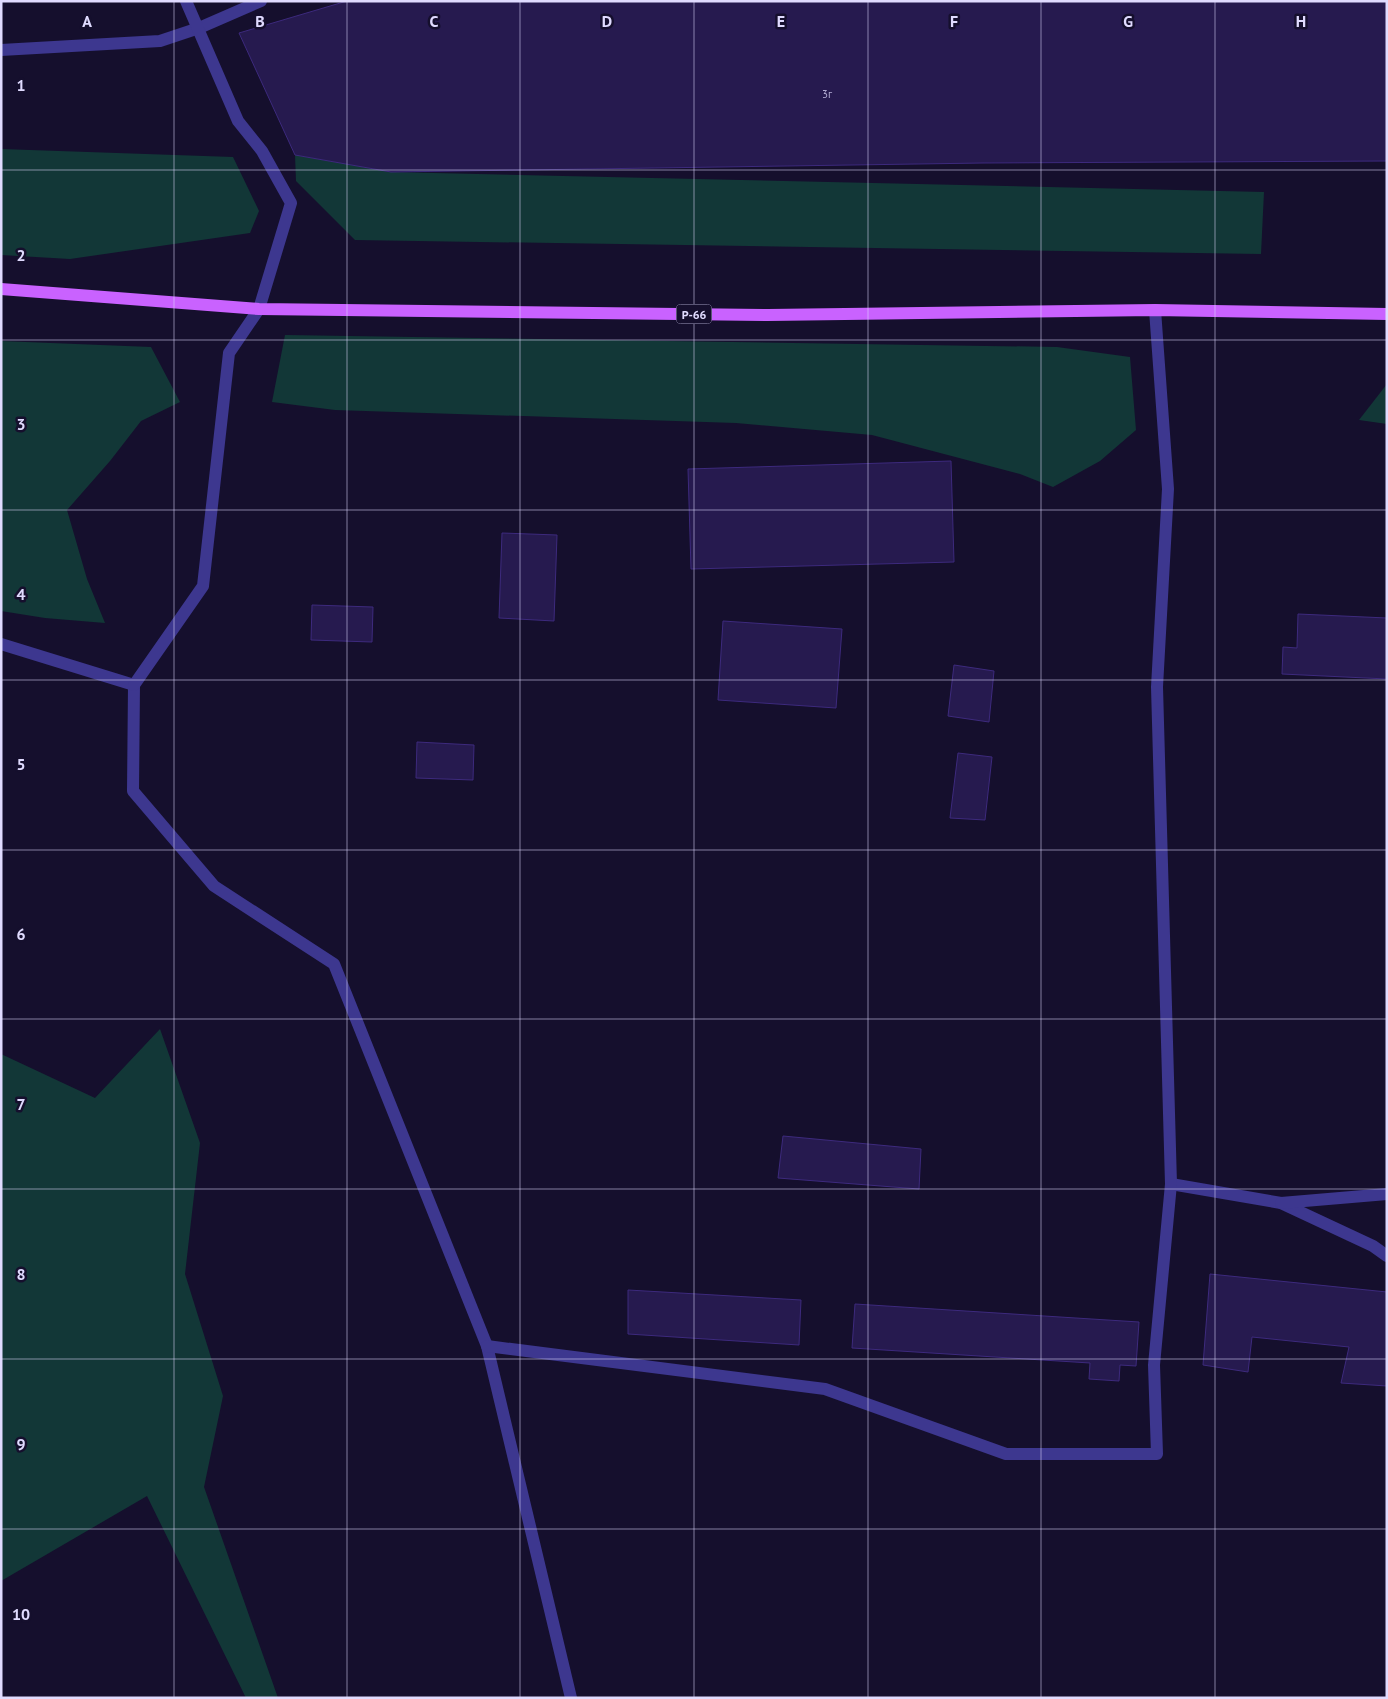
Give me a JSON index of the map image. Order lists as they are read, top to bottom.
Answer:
{
  "streets": {
    "main road": ["Р-66"]
  },
  "house_numbers": ["3г"],
  "grid": {
    "columns": [
      "A",
      "B",
      "C",
      "D",
      "E",
      "F",
      "G",
      "H"
    ],
    "rows": [
      "1",
      "2",
      "3",
      "4",
      "5",
      "6",
      "7",
      "8",
      "9",
      "10"
    ]
  }
}
